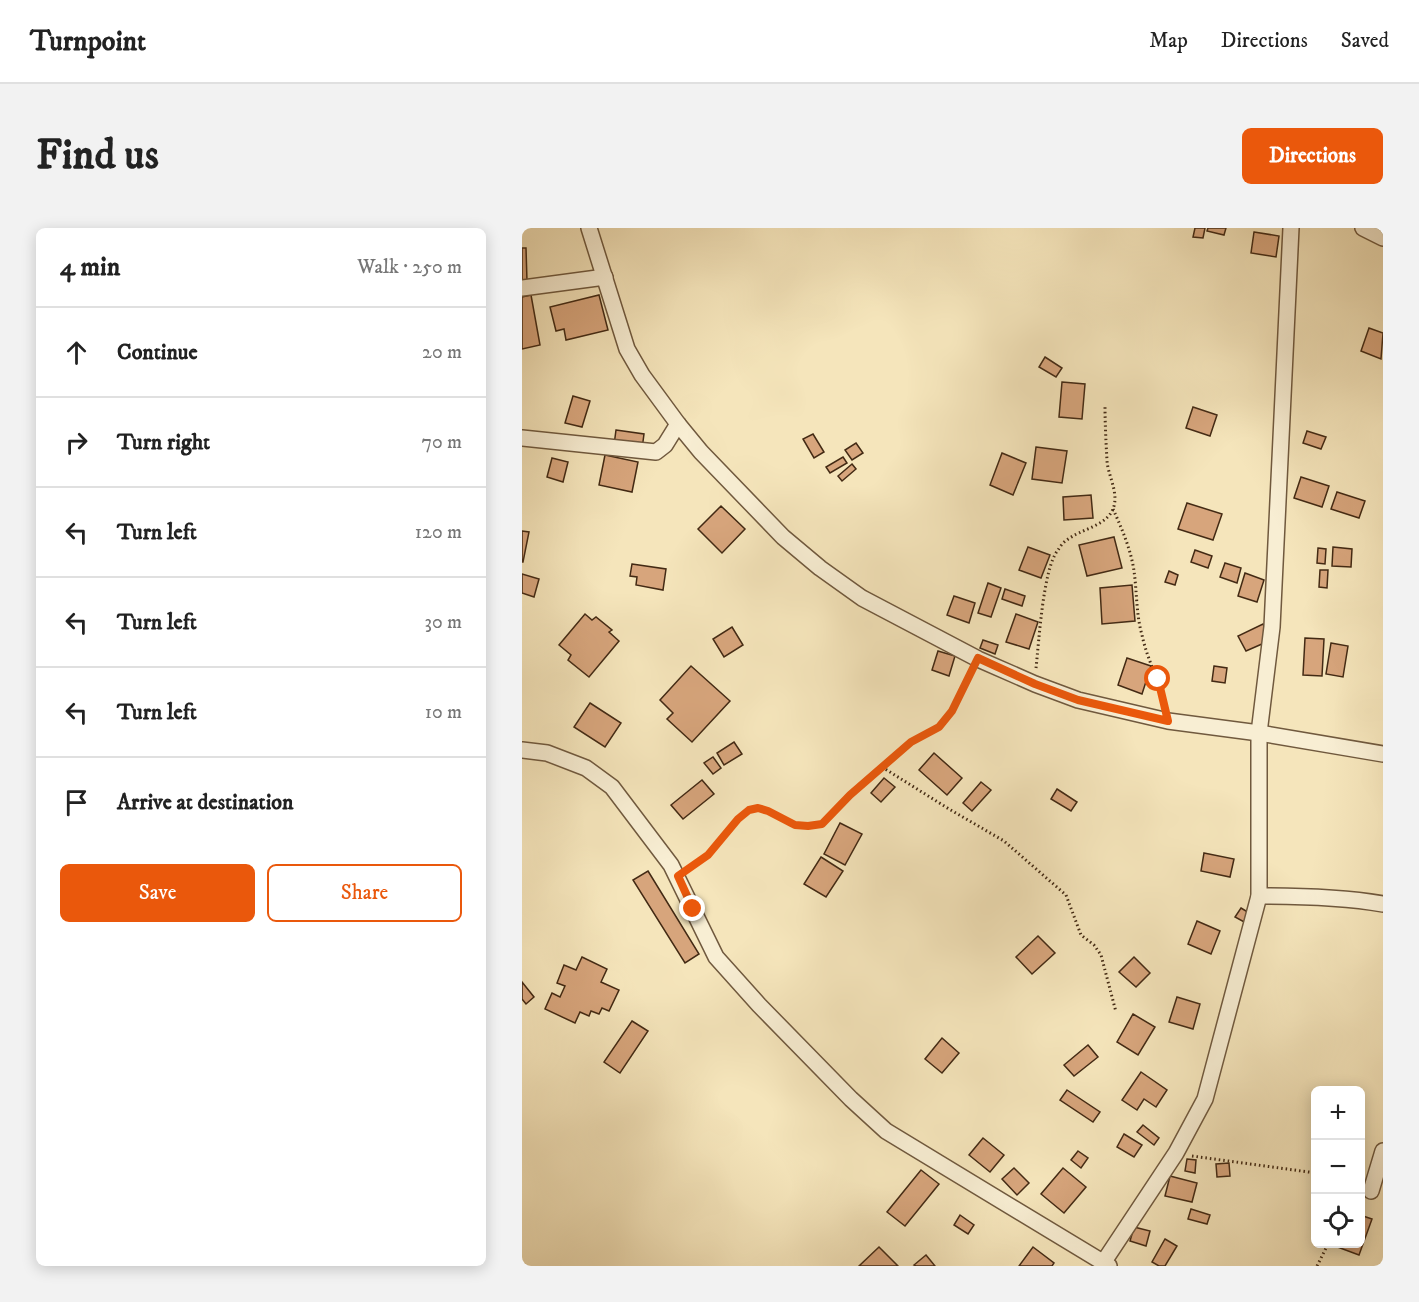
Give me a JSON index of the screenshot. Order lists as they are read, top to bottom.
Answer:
{
  "page": {
    "header": "Turnpoint",
    "nav": ["Map", "Directions", "Saved"],
    "buttons": [
      "Directions",
      ["Save", "Share"]
    ],
    "title": "Find us",
    "heading": ["4 min", "Walk · 250 m"],
    "list": [
      ["Continue", "20 m"],
      ["Turn right", "70 m"],
      ["Turn left", "120 m"],
      ["Turn left", "30 m"],
      ["Turn left", "10 m"],
      "Arrive at destination"
    ],
    "map_buttons": ["+", "−"]
  }
}
